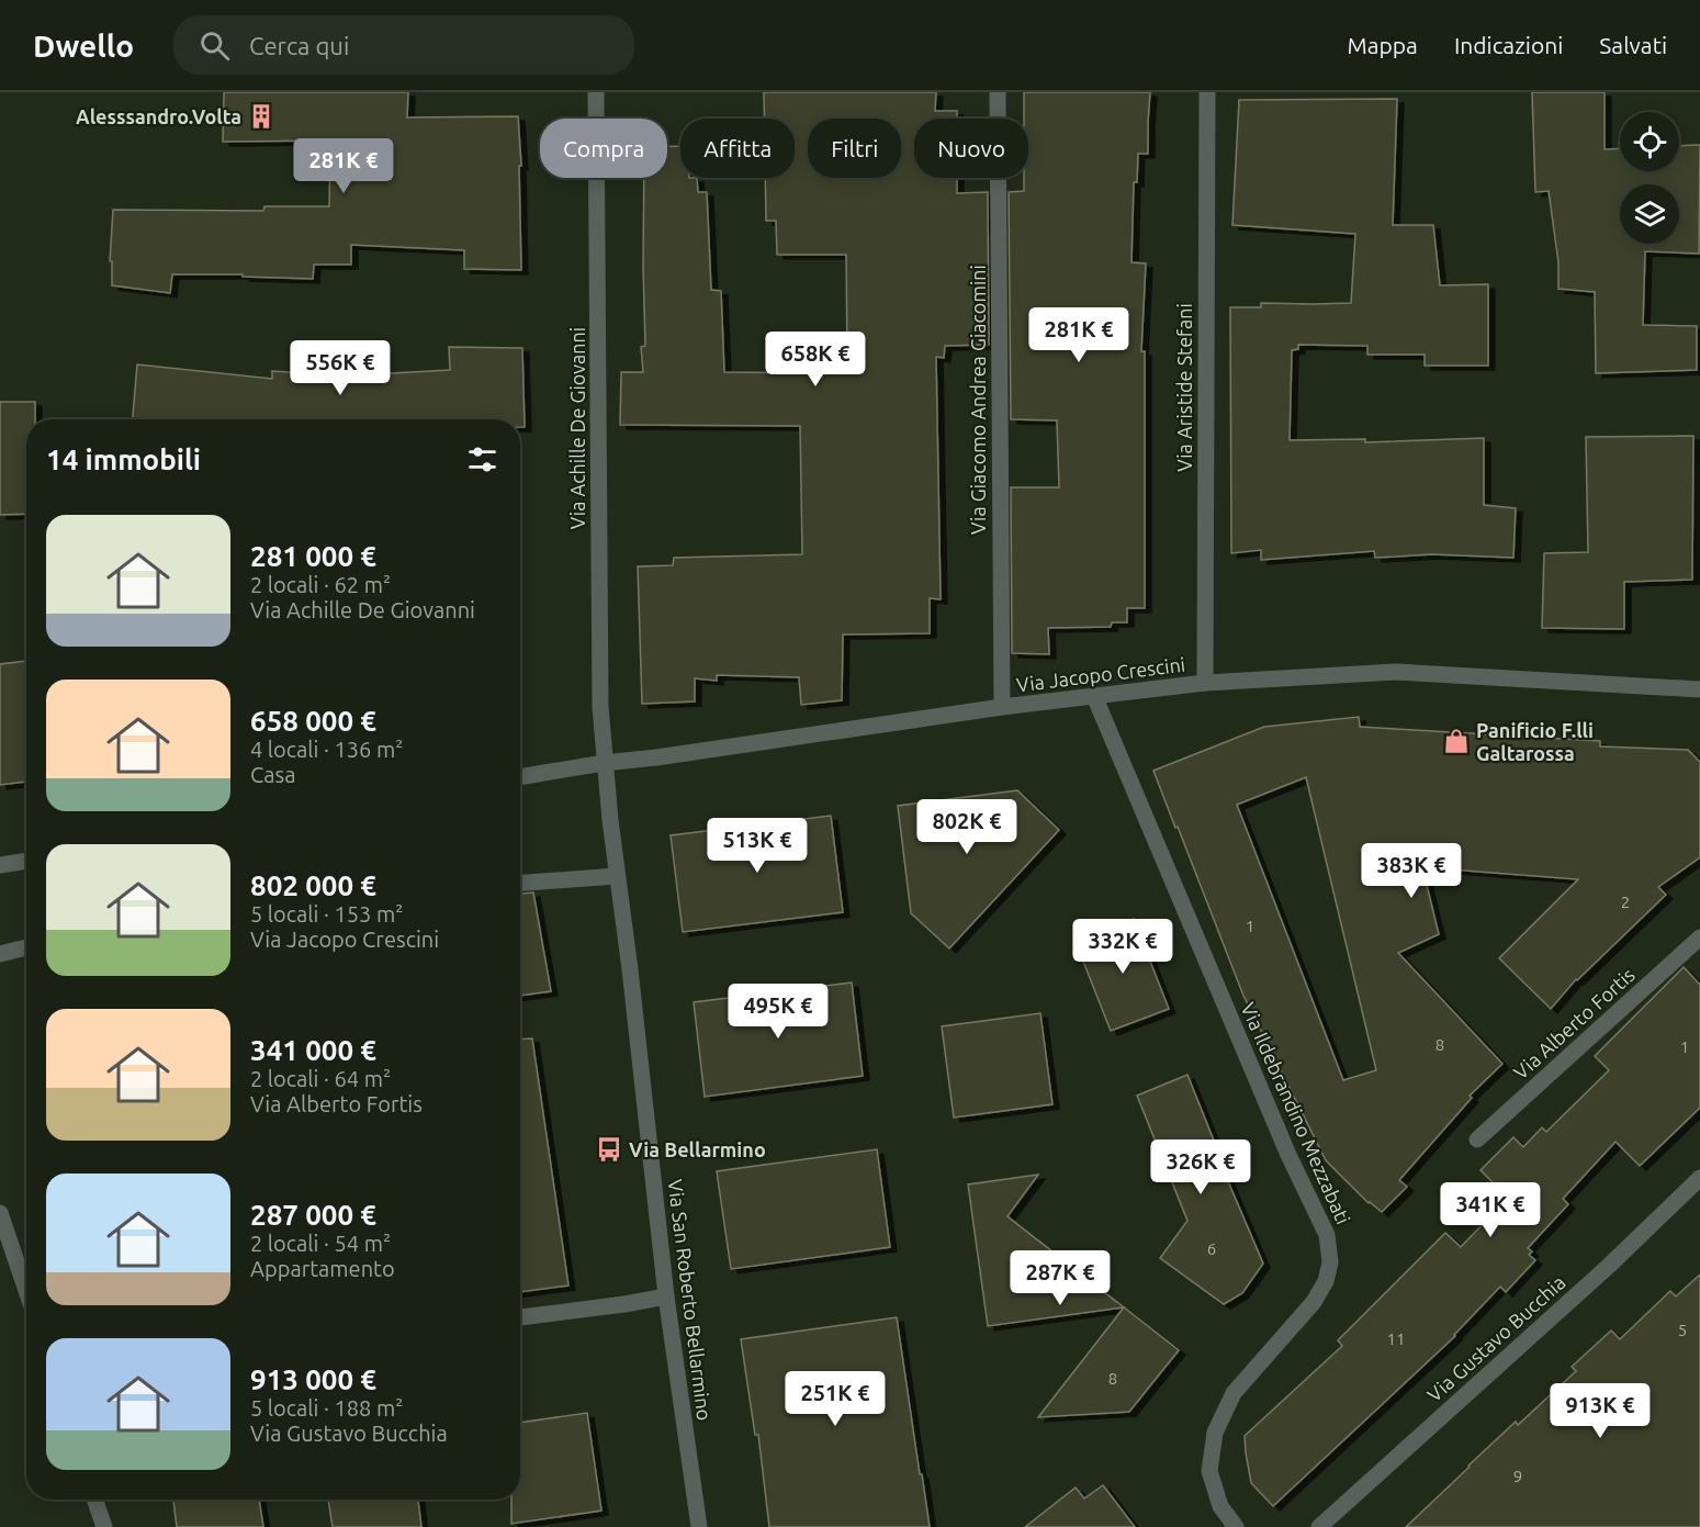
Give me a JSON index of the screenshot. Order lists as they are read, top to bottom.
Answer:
{
  "streets": {
    "street": [
      "Via Aristide Stefani",
      "Via Giacomo Andrea Giacomini",
      "Via Achille De Giovanni",
      "Via Jacopo Crescini",
      "Via Alberto Fortis",
      "Via Ildebrandino Mezzabati",
      "Via San Roberto Bellarmino",
      "Via Gustavo Bucchia"
    ]
  },
  "crossings": [
    ["Via Aristide Stefani", "Via Jacopo Crescini"],
    ["Via Giacomo Andrea Giacomini", "Via Jacopo Crescini"],
    ["Via Achille De Giovanni", "Via Jacopo Crescini"],
    ["Via Achille De Giovanni", "Via San Roberto Bellarmino"],
    ["Via Jacopo Crescini", "Via Ildebrandino Mezzabati"],
    ["Via Jacopo Crescini", "Via San Roberto Bellarmino"]
  ],
  "places": {
    "building": ["Alesssandro.Volta"],
    "shop": ["Panificio F.lli Galtarossa"],
    "bus stop": ["Via Bellarmino"]
  },
  "house_numbers": [
    "2",
    "1",
    "8",
    "1",
    "6",
    "5",
    "11",
    "8",
    "9"
  ],
  "page": {
    "header": "Dwello",
    "search": "Cerca qui",
    "nav": ["Mappa", "Indicazioni", "Salvati"],
    "chip": [
      "Compra",
      "Affitta",
      "Filtri",
      "Nuovo"
    ],
    "price": [
      "281K €",
      "281K €",
      "658K €",
      "556K €",
      "802K €",
      "513K €",
      "383K €",
      "332K €",
      "495K €",
      "326K €",
      "341K €",
      "287K €",
      "251K €",
      "913K €"
    ],
    "heading": "14 immobili",
    "list": [
      {
        "name": "281 000 €",
        "note": "2 locali · 62 m² · Via Achille De Giovanni"
      },
      {
        "name": "658 000 €",
        "note": "4 locali · 136 m² · Casa"
      },
      {
        "name": "802 000 €",
        "note": "5 locali · 153 m² · Via Jacopo Crescini"
      },
      {
        "name": "341 000 €",
        "note": "2 locali · 64 m² · Via Alberto Fortis"
      },
      {
        "name": "287 000 €",
        "note": "2 locali · 54 m² · Appartamento"
      },
      {
        "name": "913 000 €",
        "note": "5 locali · 188 m² · Via Gustavo Bucchia"
      }
    ]
  }
}
